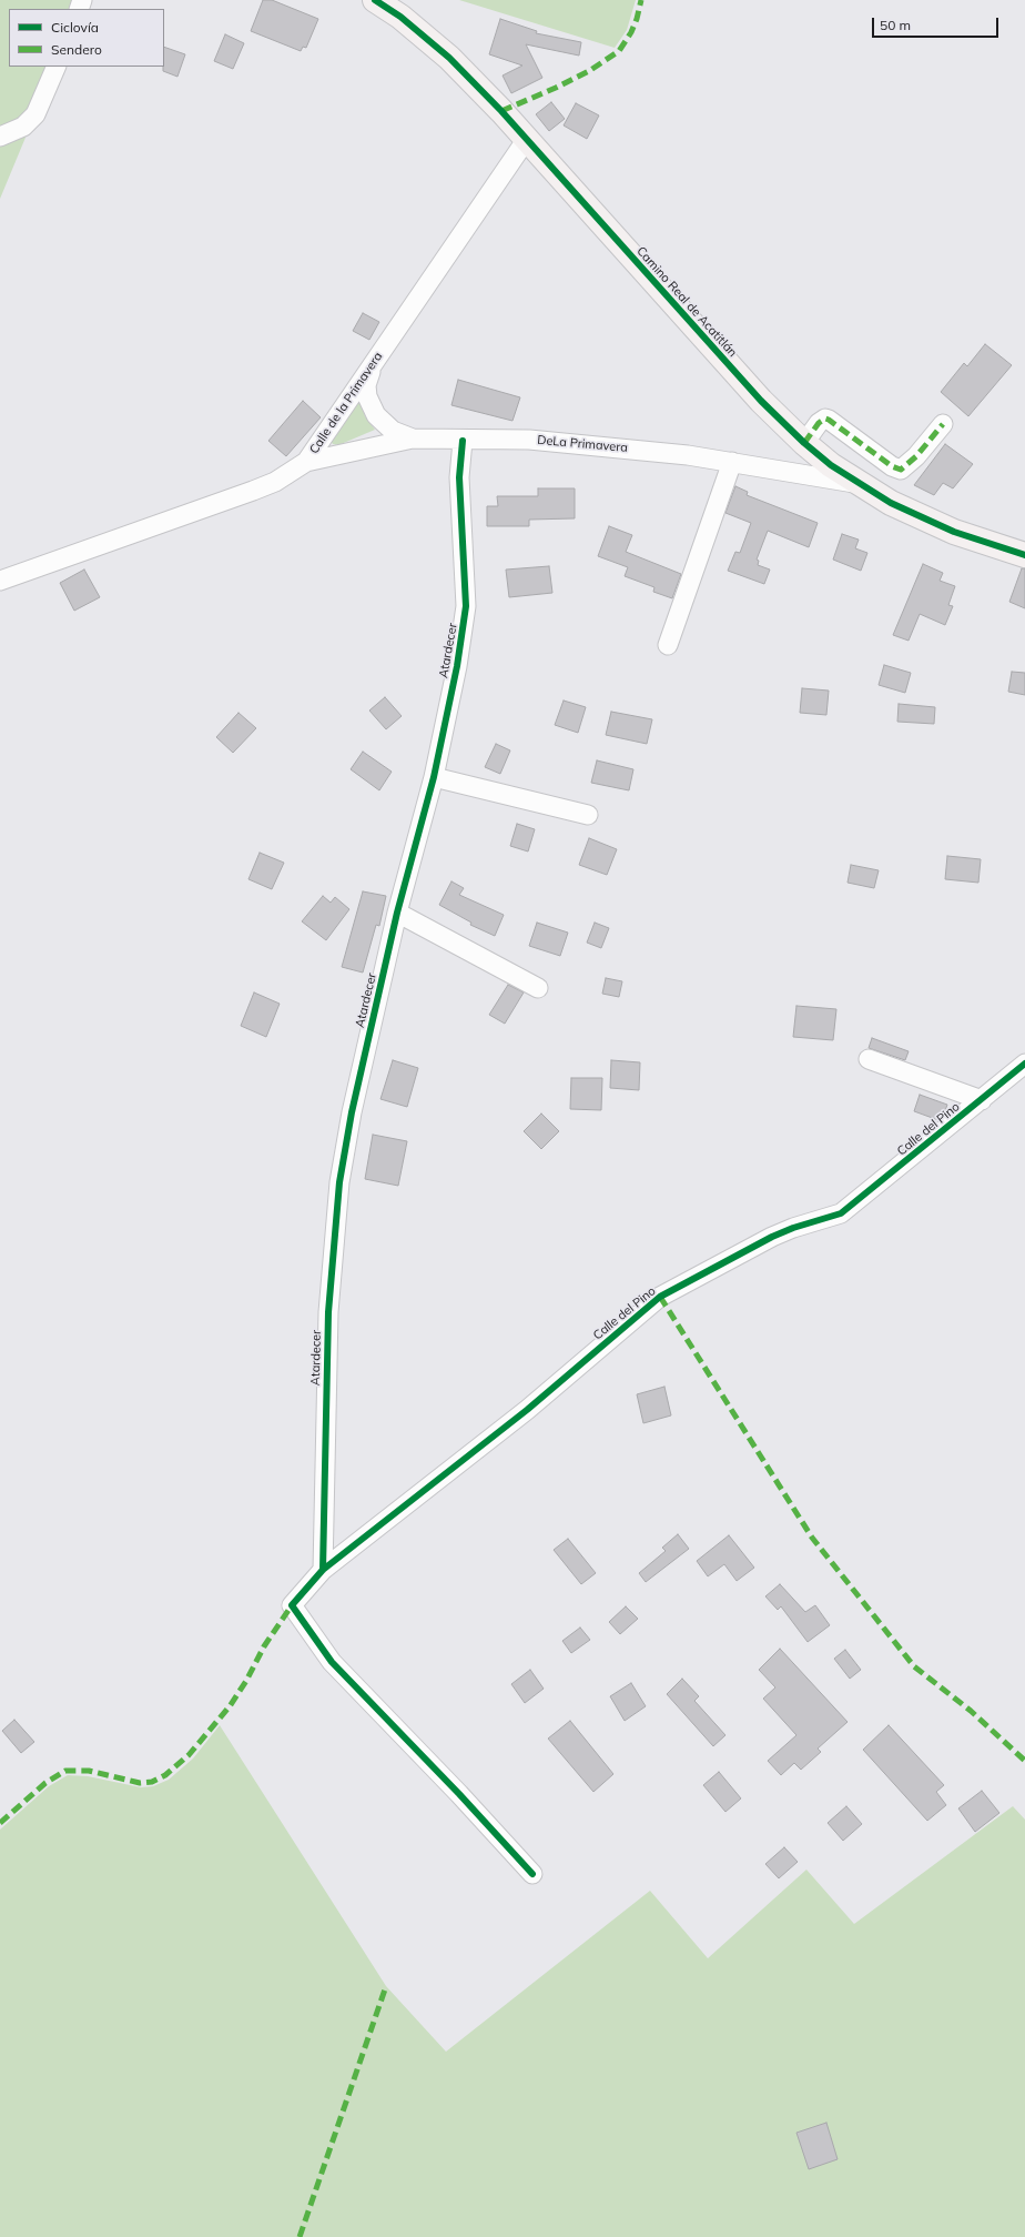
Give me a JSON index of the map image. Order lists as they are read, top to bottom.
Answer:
{
  "streets": {
    "main road": ["Camino Real de Acatitlán"],
    "street": [
      "Calle de la Primavera",
      "DeLa Primavera",
      "Atardecer",
      "Calle del Pino"
    ]
  },
  "crossings": [
    ["Camino Real de Acatitlán", "Calle de la Primavera"],
    ["Camino Real de Acatitlán", "DeLa Primavera"],
    ["Calle de la Primavera", "DeLa Primavera"],
    ["DeLa Primavera", "Atardecer"],
    ["Atardecer", "Calle del Pino"]
  ],
  "legend": ["Ciclovía", "Sendero"],
  "scale_bar": "50 m"
}
